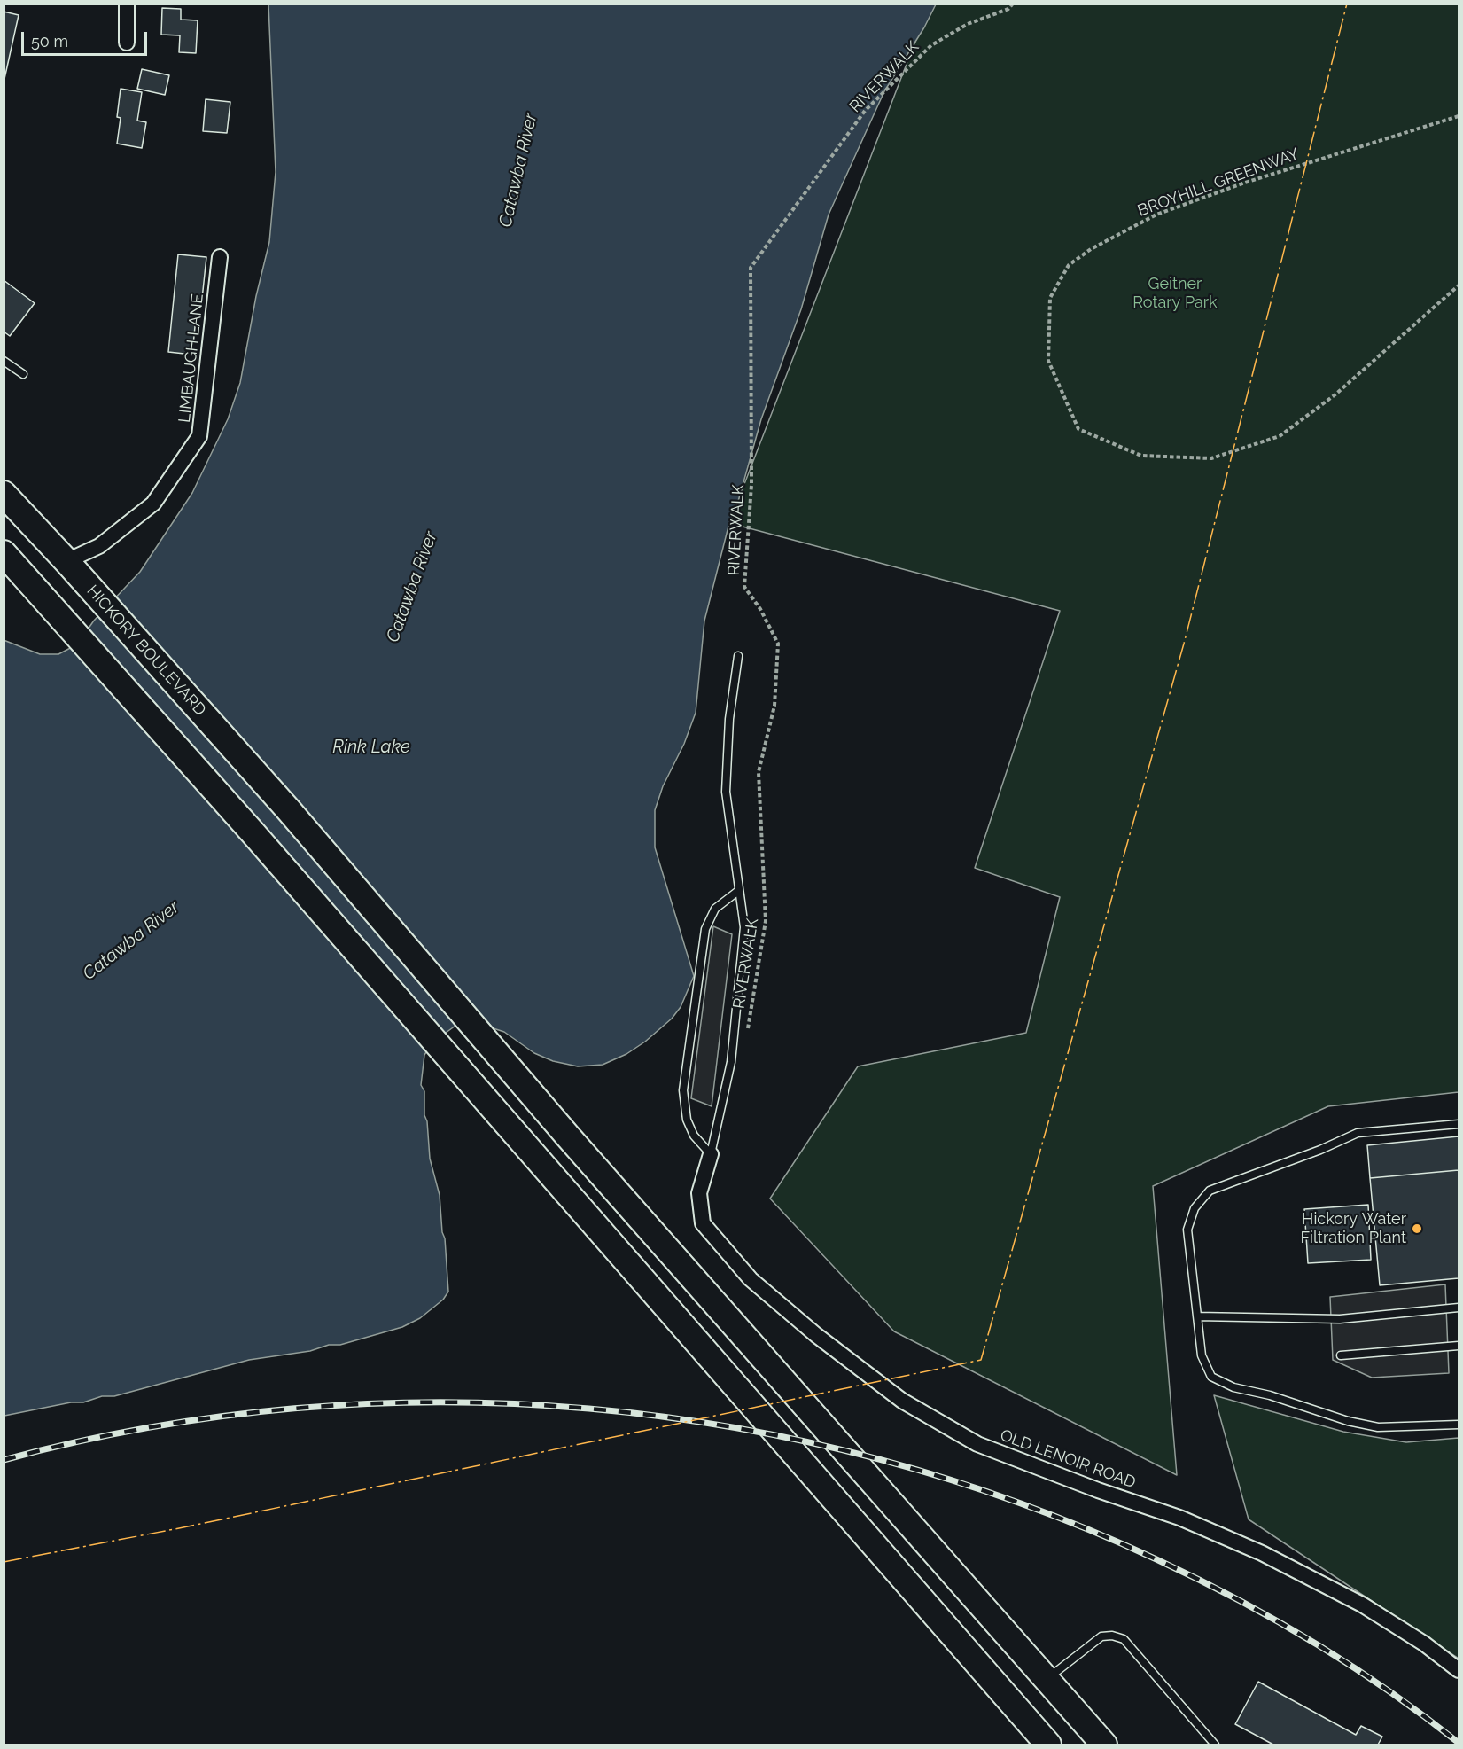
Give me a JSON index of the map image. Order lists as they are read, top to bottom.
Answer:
{
  "streets": {
    "highway": ["HICKORY BOULEVARD"],
    "street": ["LIMBAUGH LANE", "OLD LENOIR ROAD"],
    "path": ["RIVERWALK", "BROYHILL GREENWAY"]
  },
  "crossings": [
    ["LIMBAUGH LANE", "HICKORY BOULEVARD"]
  ],
  "water": ["Catawba River", "Rink Lake"],
  "parks": ["Geitner Rotary Park"],
  "places": ["Hickory Water Filtration Plant"],
  "scale_bar": "50 m"
}
